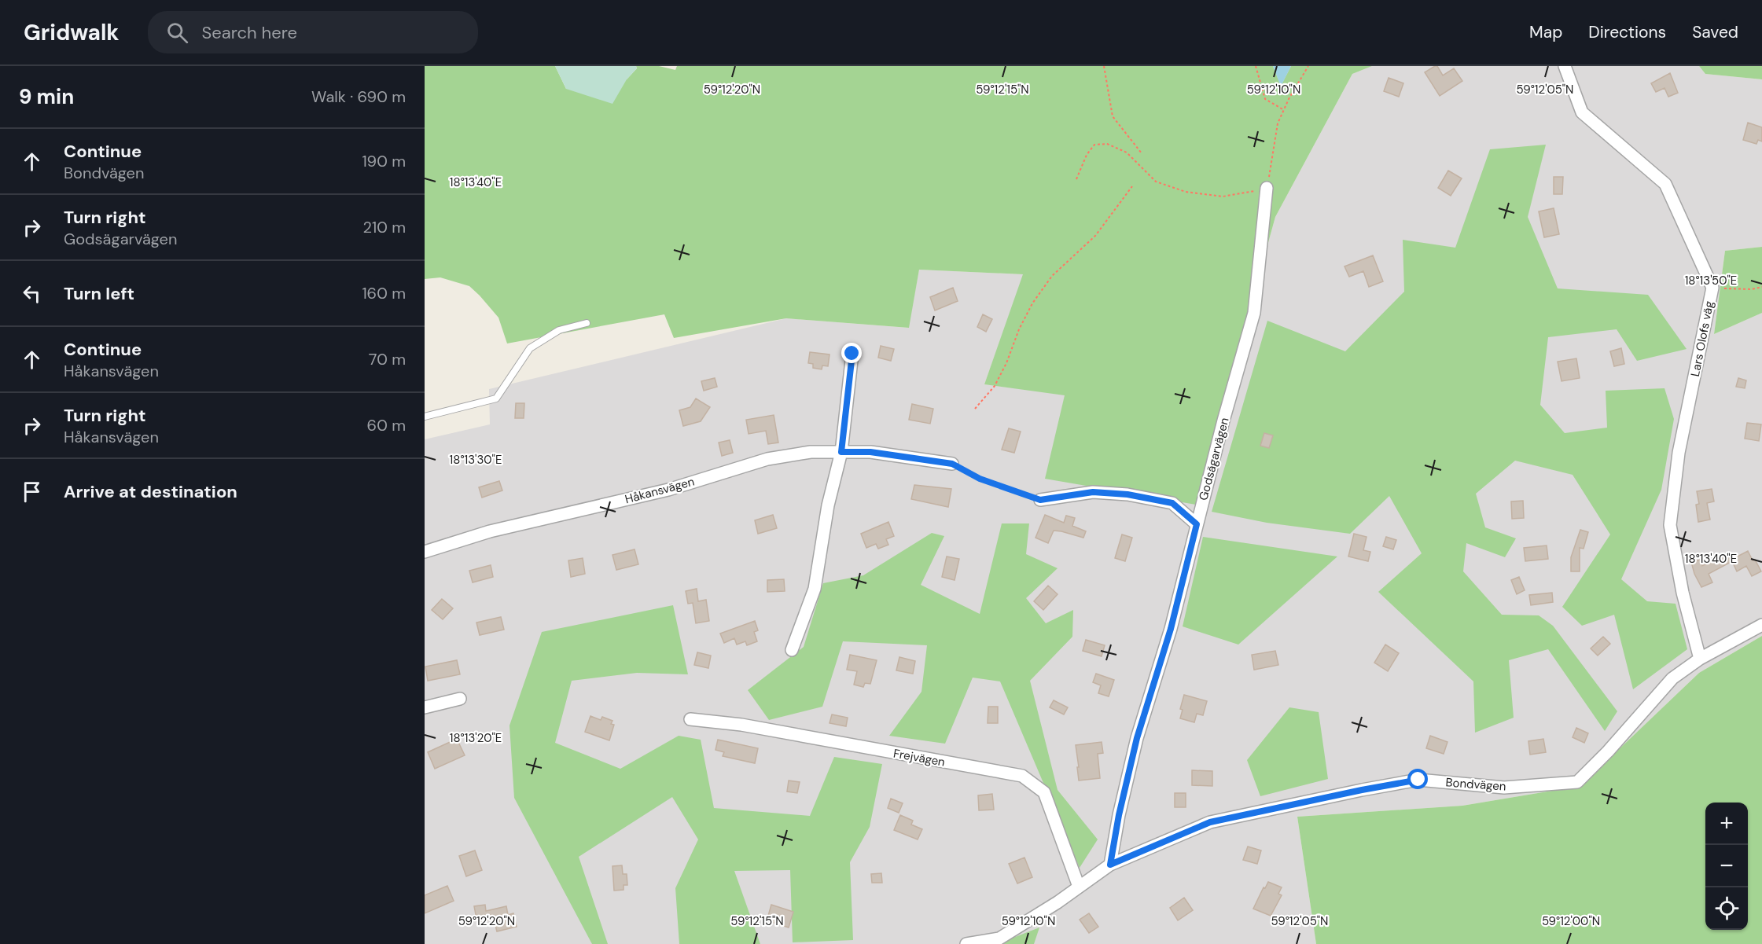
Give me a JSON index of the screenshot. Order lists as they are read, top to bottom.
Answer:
{
  "streets": {
    "street": [
      "Lars Olofs väg",
      "Godsägarvägen",
      "Håkansvägen",
      "Frejvägen",
      "Bondvägen"
    ]
  },
  "crossings": [
    ["Lars Olofs väg", "Bondvägen"],
    ["Godsägarvägen", "Bondvägen"],
    ["Frejvägen", "Bondvägen"]
  ],
  "page": {
    "header": "Gridwalk",
    "search": "Search here",
    "nav": ["Map", "Directions", "Saved"],
    "heading": ["9 min", "Walk · 690 m"],
    "list": [
      ["Continue", "Bondvägen", "190 m"],
      ["Turn right", "Godsägarvägen", "210 m"],
      ["Turn left", "160 m"],
      ["Continue", "Håkansvägen", "70 m"],
      ["Turn right", "Håkansvägen", "60 m"],
      "Arrive at destination"
    ],
    "map_buttons": ["+", "−"]
  },
  "coordinates": [
    "59°12'20\"N",
    "59°12'15\"N",
    "59°12'10\"N",
    "59°12'05\"N",
    "18°13'40\"E",
    "18°13'50\"E",
    "18°13'30\"E",
    "18°13'20\"E",
    "59°12'00\"N"
  ]
}
